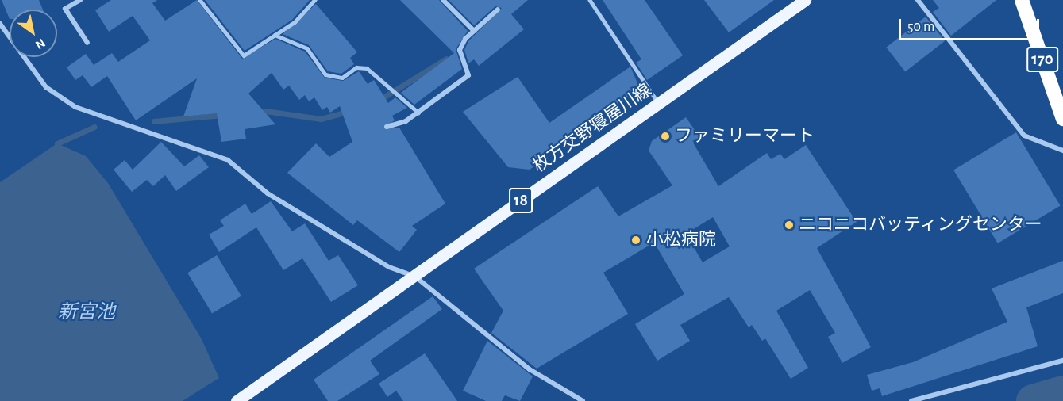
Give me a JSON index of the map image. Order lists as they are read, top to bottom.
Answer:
{
  "streets": {
    "highway": ["170"],
    "main road": ["枚方交野寝屋川線", "18"]
  },
  "water": ["新宮池"],
  "places": ["ファミリーマート", "ニコニコバッティングセンター", "小松病院"],
  "scale_bar": "50 m",
  "north": "bottom right"
}
